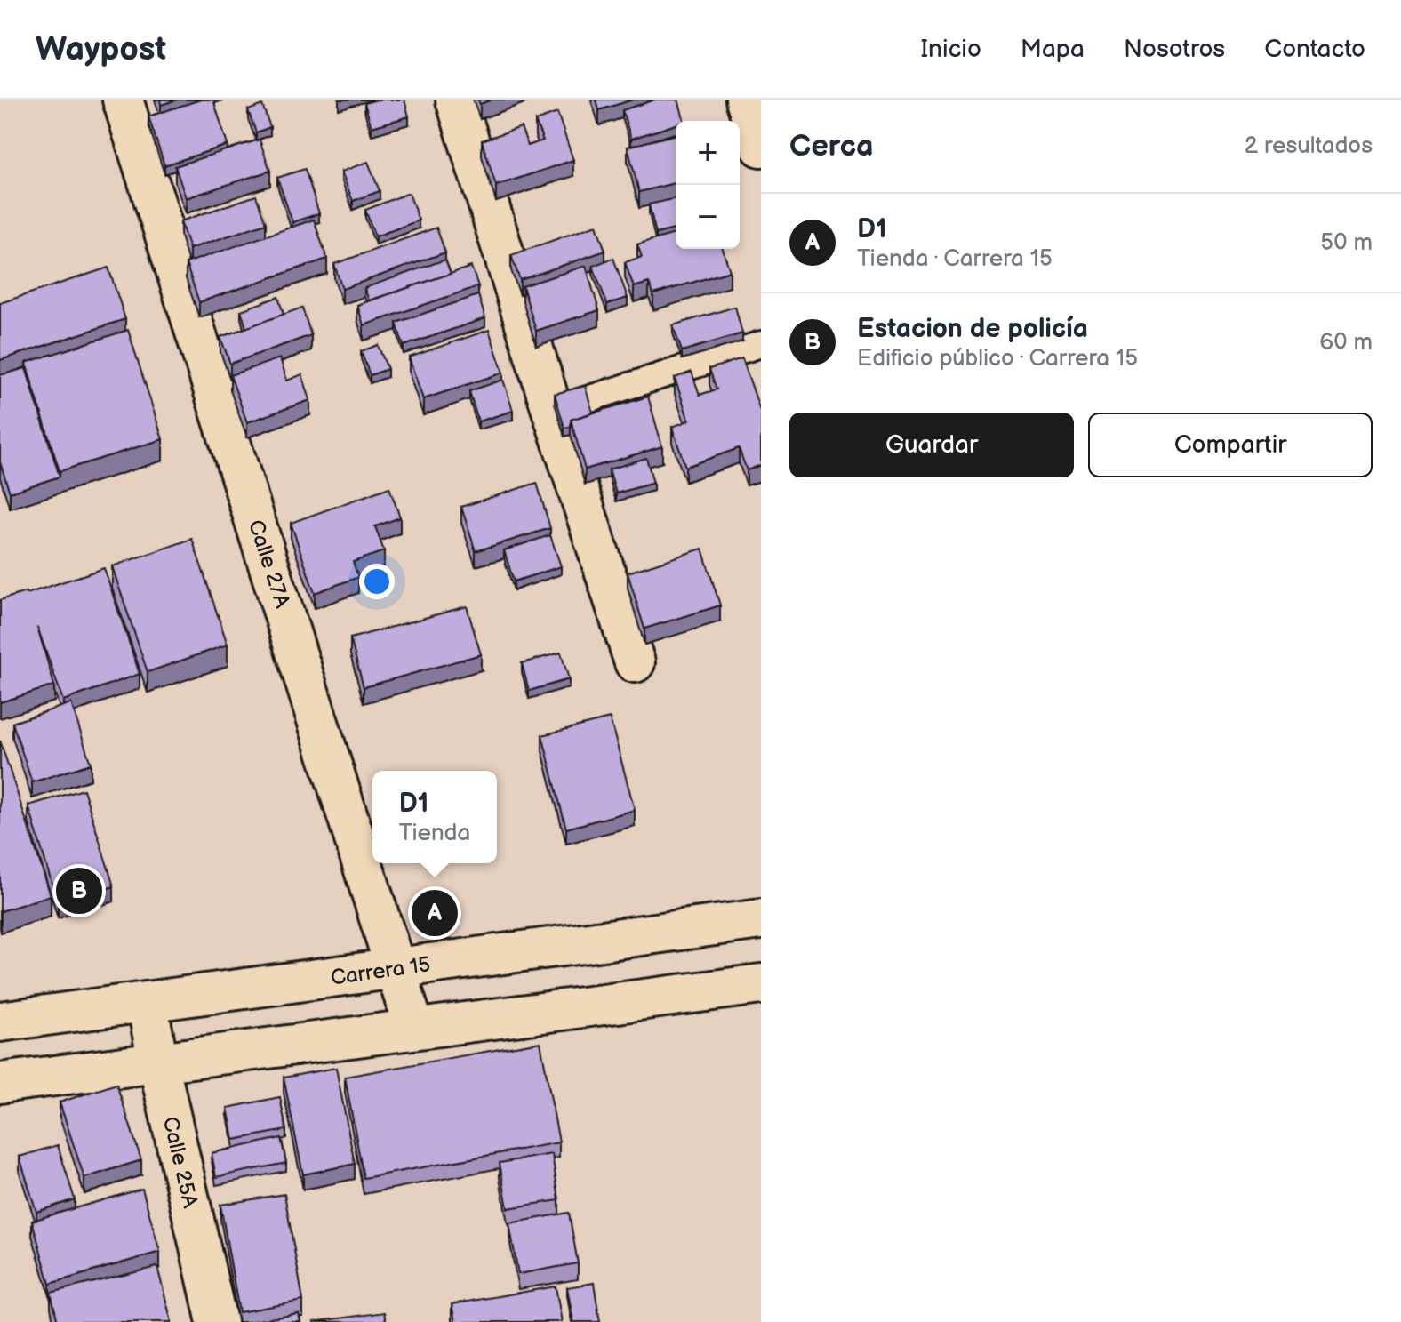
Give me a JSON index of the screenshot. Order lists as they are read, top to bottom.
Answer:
{
  "streets": {
    "street": ["Calle 27A", "Carrera 15", "Calle 25A"]
  },
  "crossings": [
    ["Calle 27A", "Carrera 15"],
    ["Carrera 15", "Calle 25A"]
  ],
  "page": {
    "header": "Waypost",
    "nav": [
      "Inicio",
      "Mapa",
      "Nosotros",
      "Contacto"
    ],
    "heading": ["Cerca", "2 resultados"],
    "map_buttons": ["+", "−"],
    "list": [
      {
        "mark": "A",
        "name": "D1",
        "note": "Tienda · Carrera 15",
        "value": "50 m"
      },
      {
        "mark": "B",
        "name": "Estacion de policía",
        "note": "Edificio público · Carrera 15",
        "value": "60 m"
      }
    ],
    "buttons": ["Guardar", "Compartir"],
    "popup": ["D1", "Tienda"],
    "pins": ["B", "A"]
  }
}
